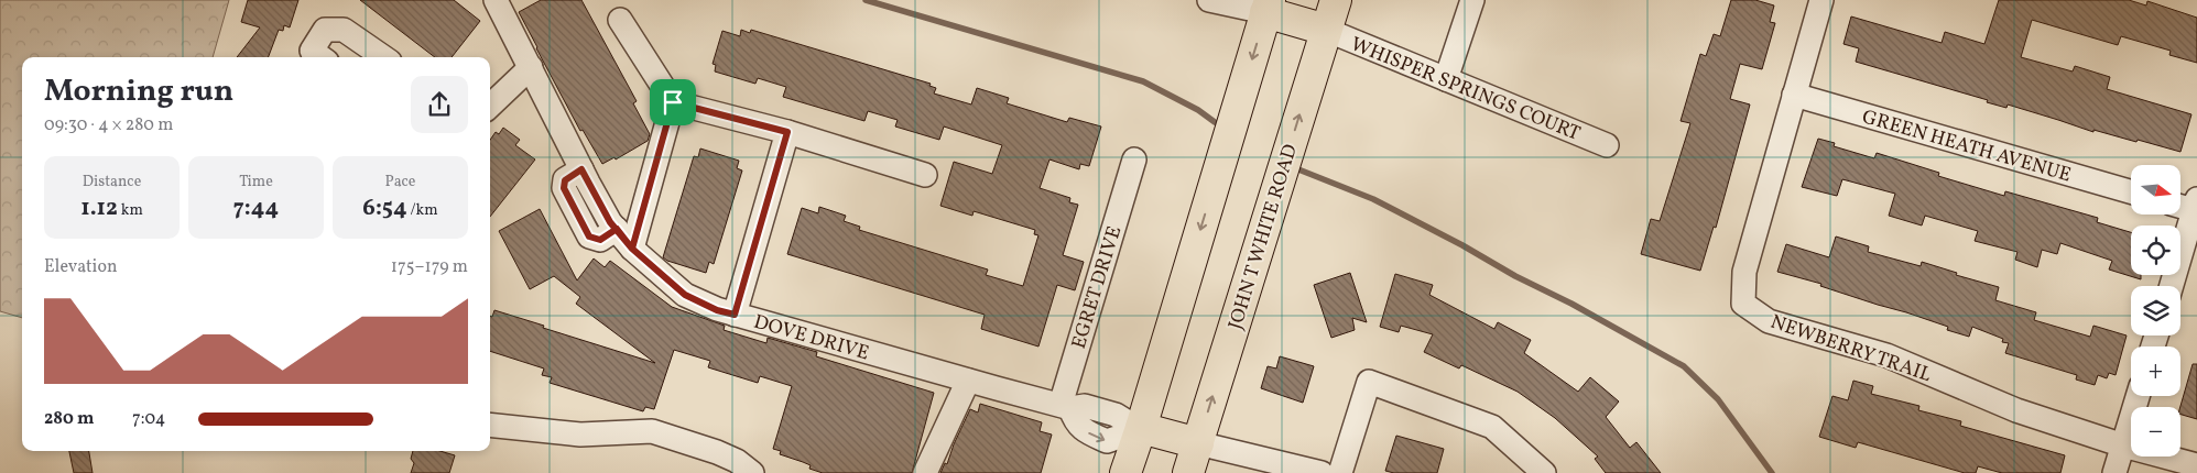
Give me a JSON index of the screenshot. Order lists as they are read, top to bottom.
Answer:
{
  "streets": {
    "main road": ["JOHN T WHITE ROAD"],
    "street": [
      "WHISPER SPRINGS COURT",
      "GREEN HEATH AVENUE",
      "EGRET DRIVE",
      "DOVE DRIVE",
      "NEWBERRY TRAIL"
    ]
  },
  "crossings": [
    ["WHISPER SPRINGS COURT", "JOHN T WHITE ROAD"],
    ["GREEN HEATH AVENUE", "NEWBERRY TRAIL"],
    ["EGRET DRIVE", "DOVE DRIVE"]
  ],
  "north": "right",
  "page": {
    "heading": ["Morning run", "09:30 · 4 × 280 m"],
    "stats": [
      ["Distance", "1.12 km"],
      ["Time", "7:44"],
      ["Pace", "6:54 /km"]
    ],
    "map_buttons": ["+", "−"],
    "chart": ["Elevation", "175–179 m"],
    "list": [
      {
        "name": "280 m",
        "note": "7:04"
      }
    ]
  }
}
